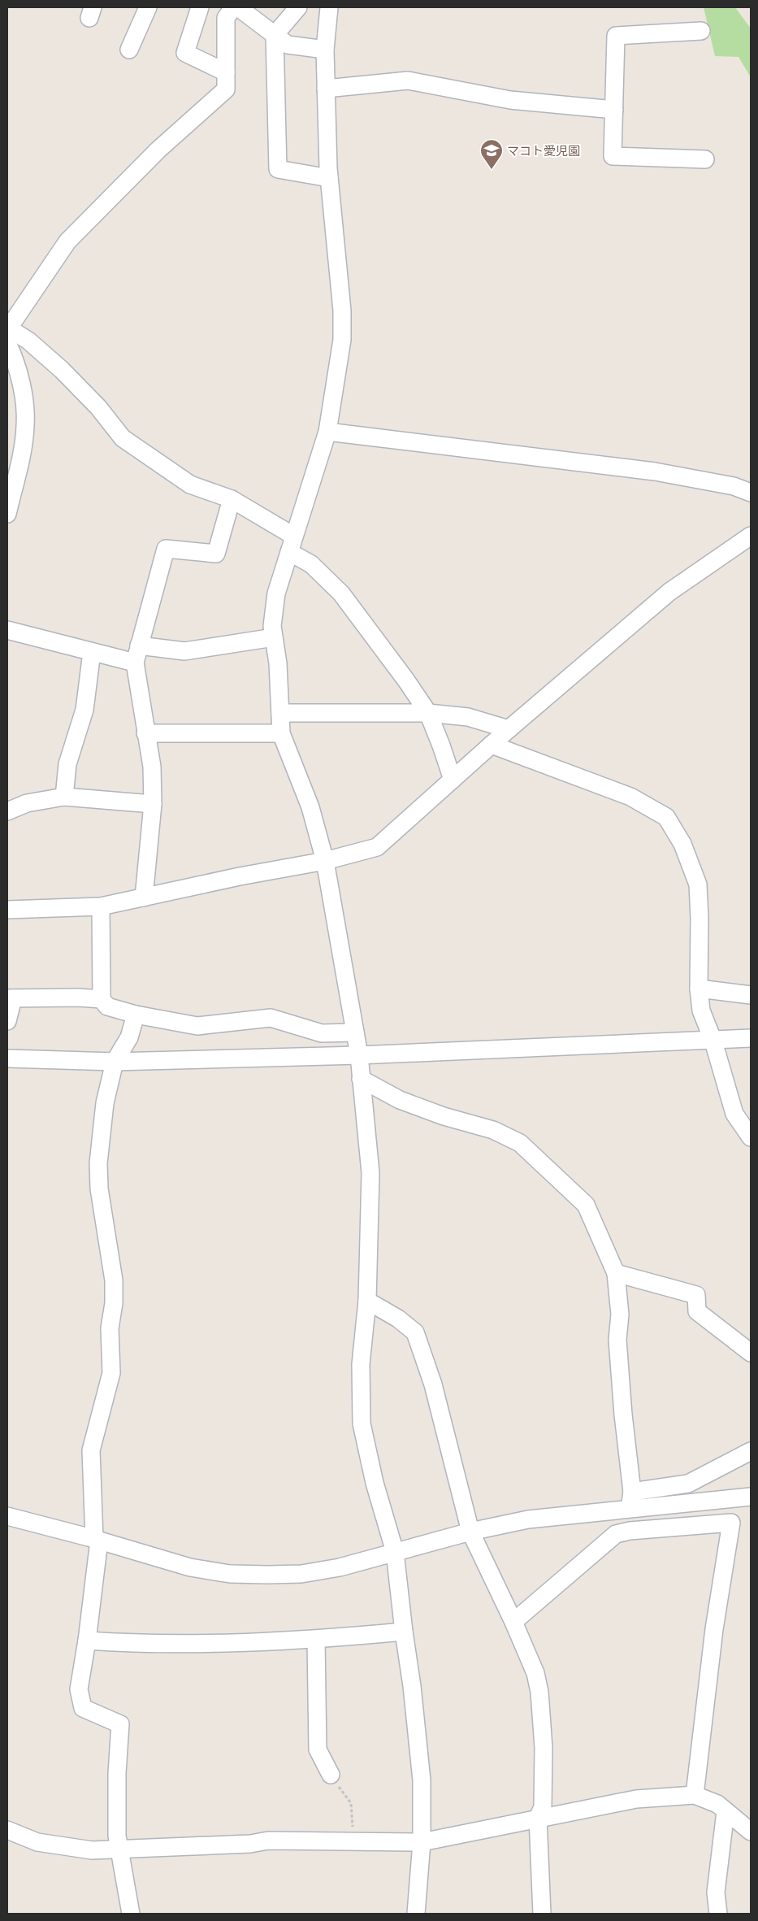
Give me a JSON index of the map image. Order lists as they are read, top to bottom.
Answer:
{
  "places": {
    "school or university": ["マコト愛児園"]
  }
}
